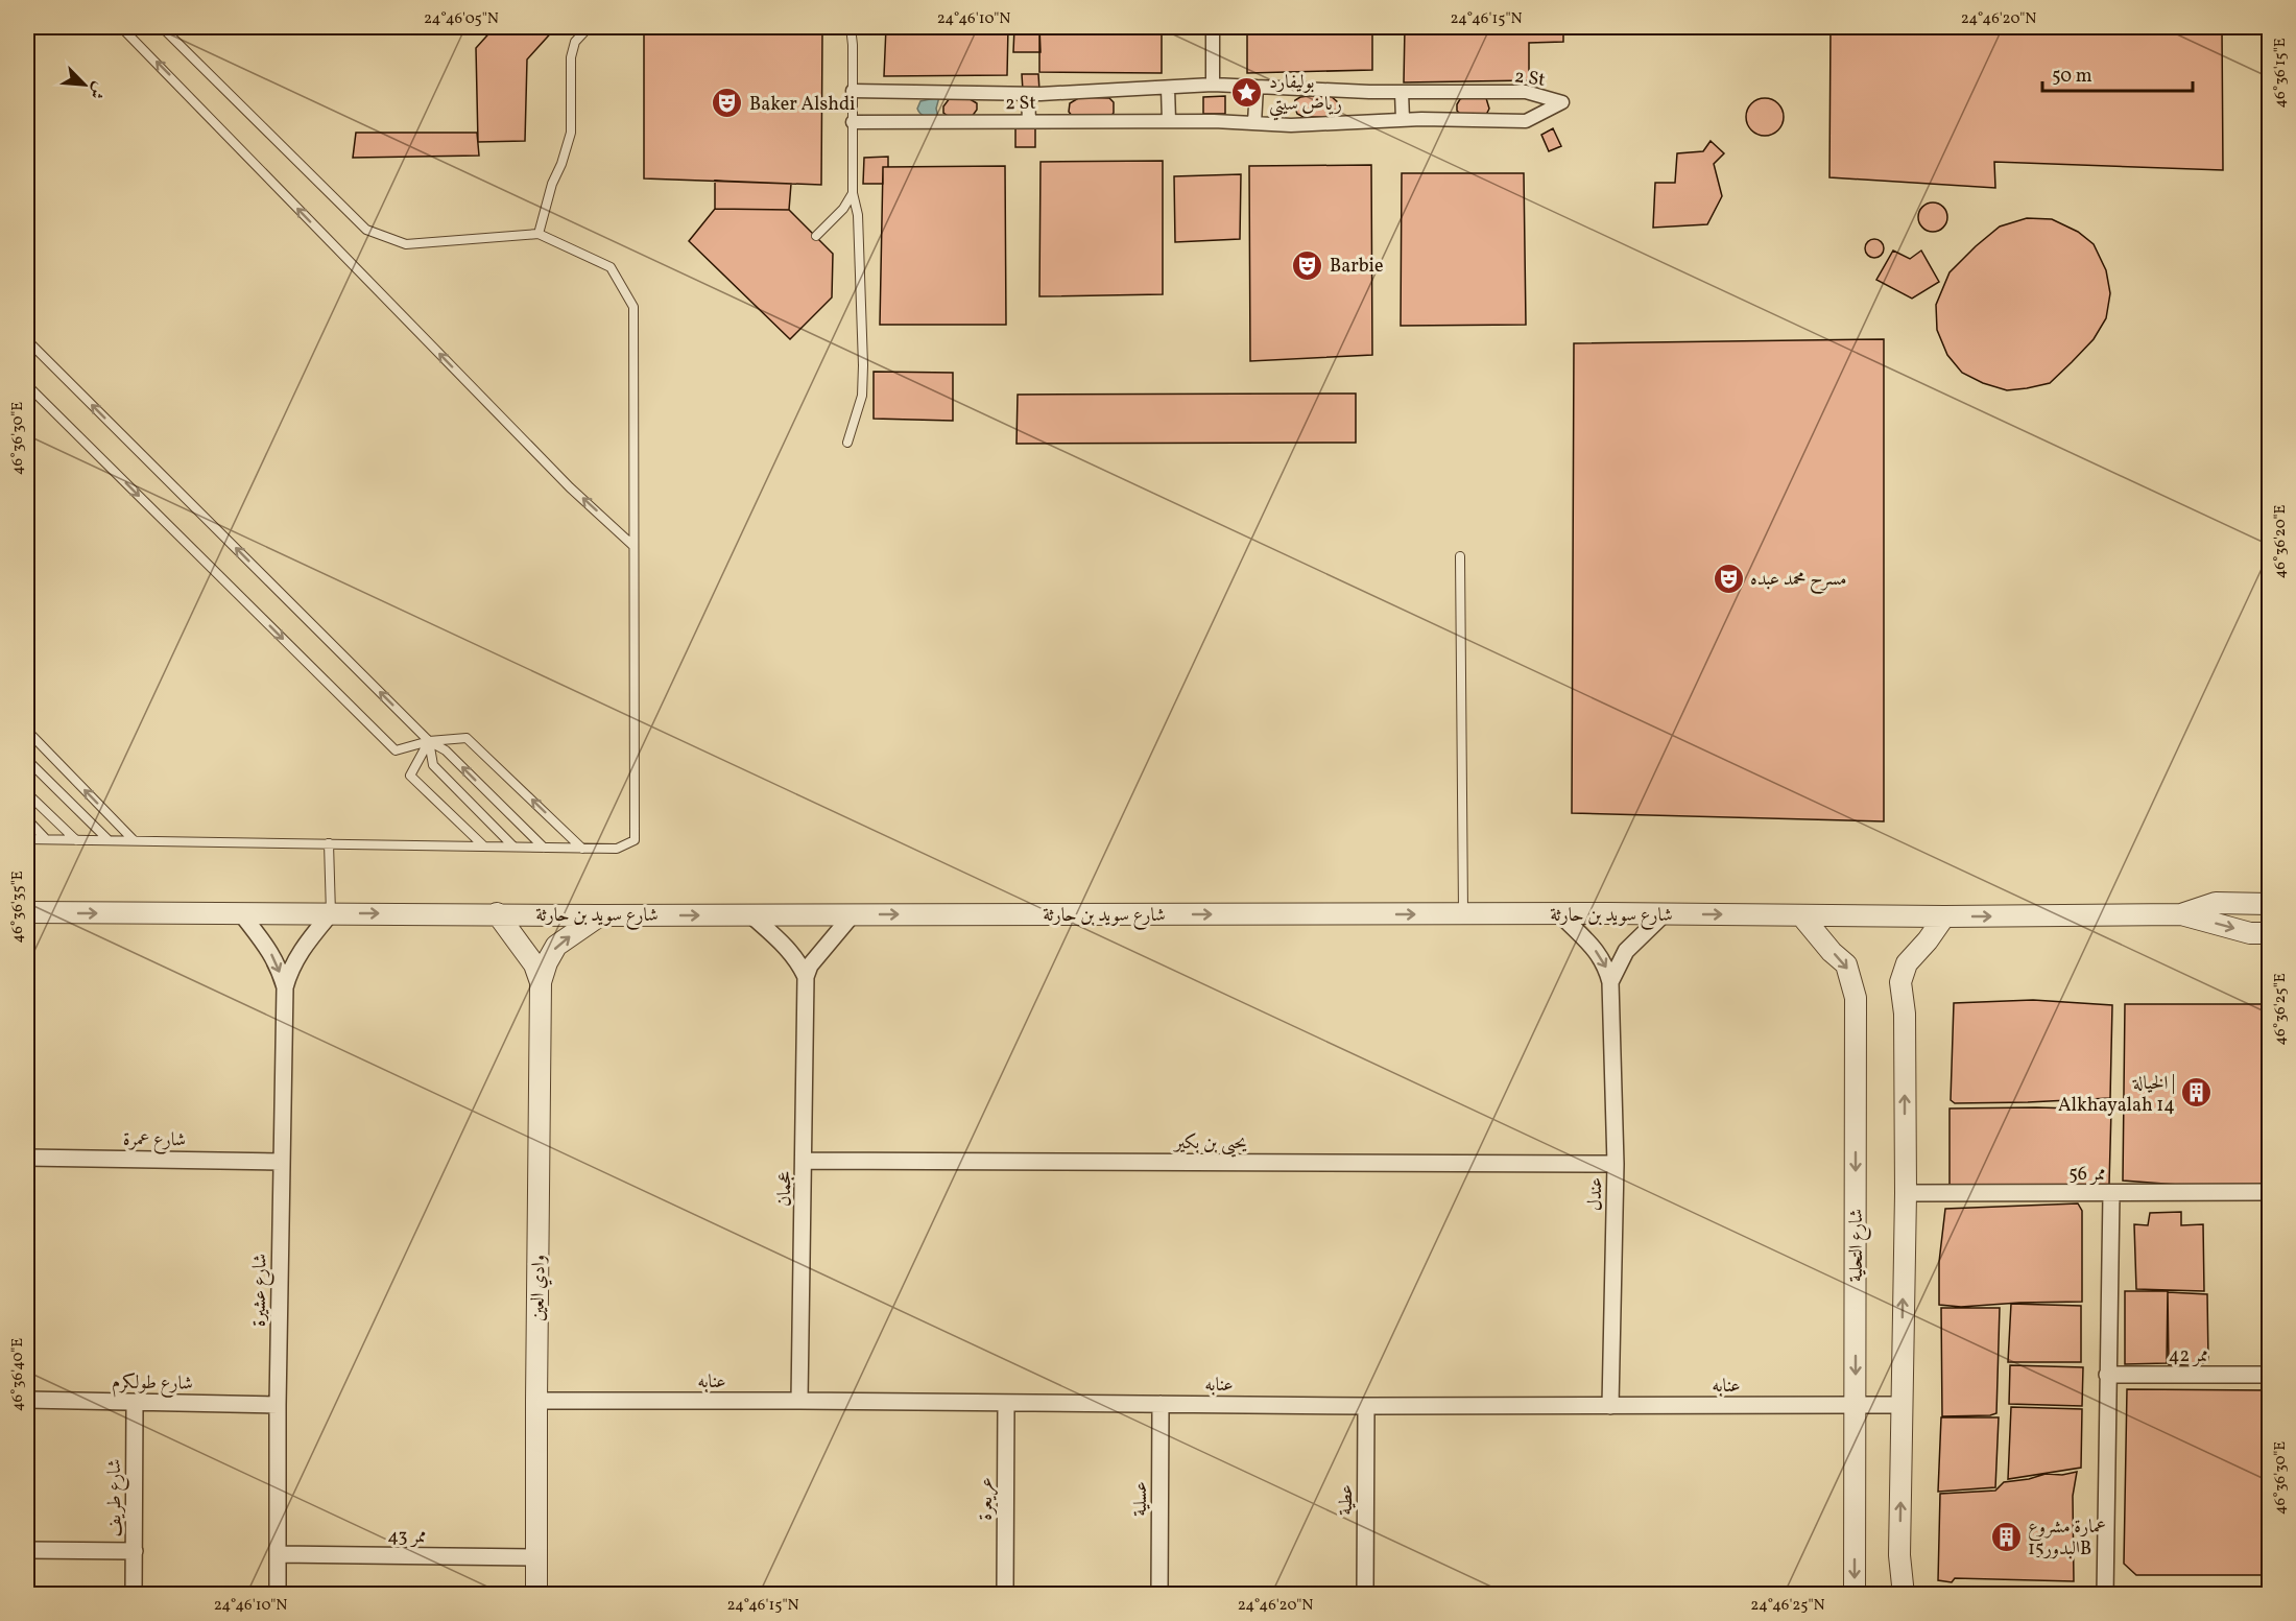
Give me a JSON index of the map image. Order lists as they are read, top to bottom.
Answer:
{
  "streets": {
    "street": [
      "2 St",
      "شارع سويد بن حارثة",
      "شارع عمرة",
      "يحيى بن بكير",
      "ممر 56",
      "عجمان",
      "عندل",
      "شارع التحلية",
      "وادي العين",
      "شارع عشيرة",
      "ممر 42",
      "عنابه",
      "شارع طولكرم",
      "شارع طريف",
      "عريعرة",
      "عسلية",
      "عطية",
      "ممر 43"
    ]
  },
  "crossings": [
    ["شارع سويد بن حارثة", "عندل"],
    ["شارع سويد بن حارثة", "شارع التحلية"],
    ["شارع سويد بن حارثة", "وادي العين"],
    ["شارع سويد بن حارثة", "شارع عشيرة"],
    ["شارع عمرة", "شارع عشيرة"],
    ["يحيى بن بكير", "عجمان"],
    ["يحيى بن بكير", "عندل"],
    ["عجمان", "عنابه"],
    ["عندل", "عنابه"],
    ["شارع التحلية", "عنابه"],
    ["وادي العين", "عنابه"],
    ["وادي العين", "ممر 43"],
    ["شارع عشيرة", "شارع طولكرم"],
    ["شارع عشيرة", "ممر 43"],
    ["عنابه", "عريعرة"],
    ["عنابه", "عسلية"],
    ["عنابه", "عطية"],
    ["شارع طولكرم", "شارع طريف"]
  ],
  "one_way": ["شارع سويد بن حارثة"],
  "places": {
    "place": ["بوليفارد رياض سيتي"],
    "theatre": ["Baker Alshdi", "Barbie", "مسرح محمد عبده"],
    "building": ["الخيالة | Alkhayalah 14", "عمارة مشروع البدور15B"]
  },
  "scale_bar": "50 m",
  "north": "bottom right",
  "coordinates": [
    "24°46'05\"N",
    "24°46'10\"N",
    "24°46'15\"N",
    "24°46'20\"N",
    "46°36'15\"E",
    "46°36'30\"E",
    "46°36'20\"E",
    "46°36'35\"E",
    "46°36'25\"E",
    "46°36'40\"E",
    "24°46'25\"N"
  ]
}
